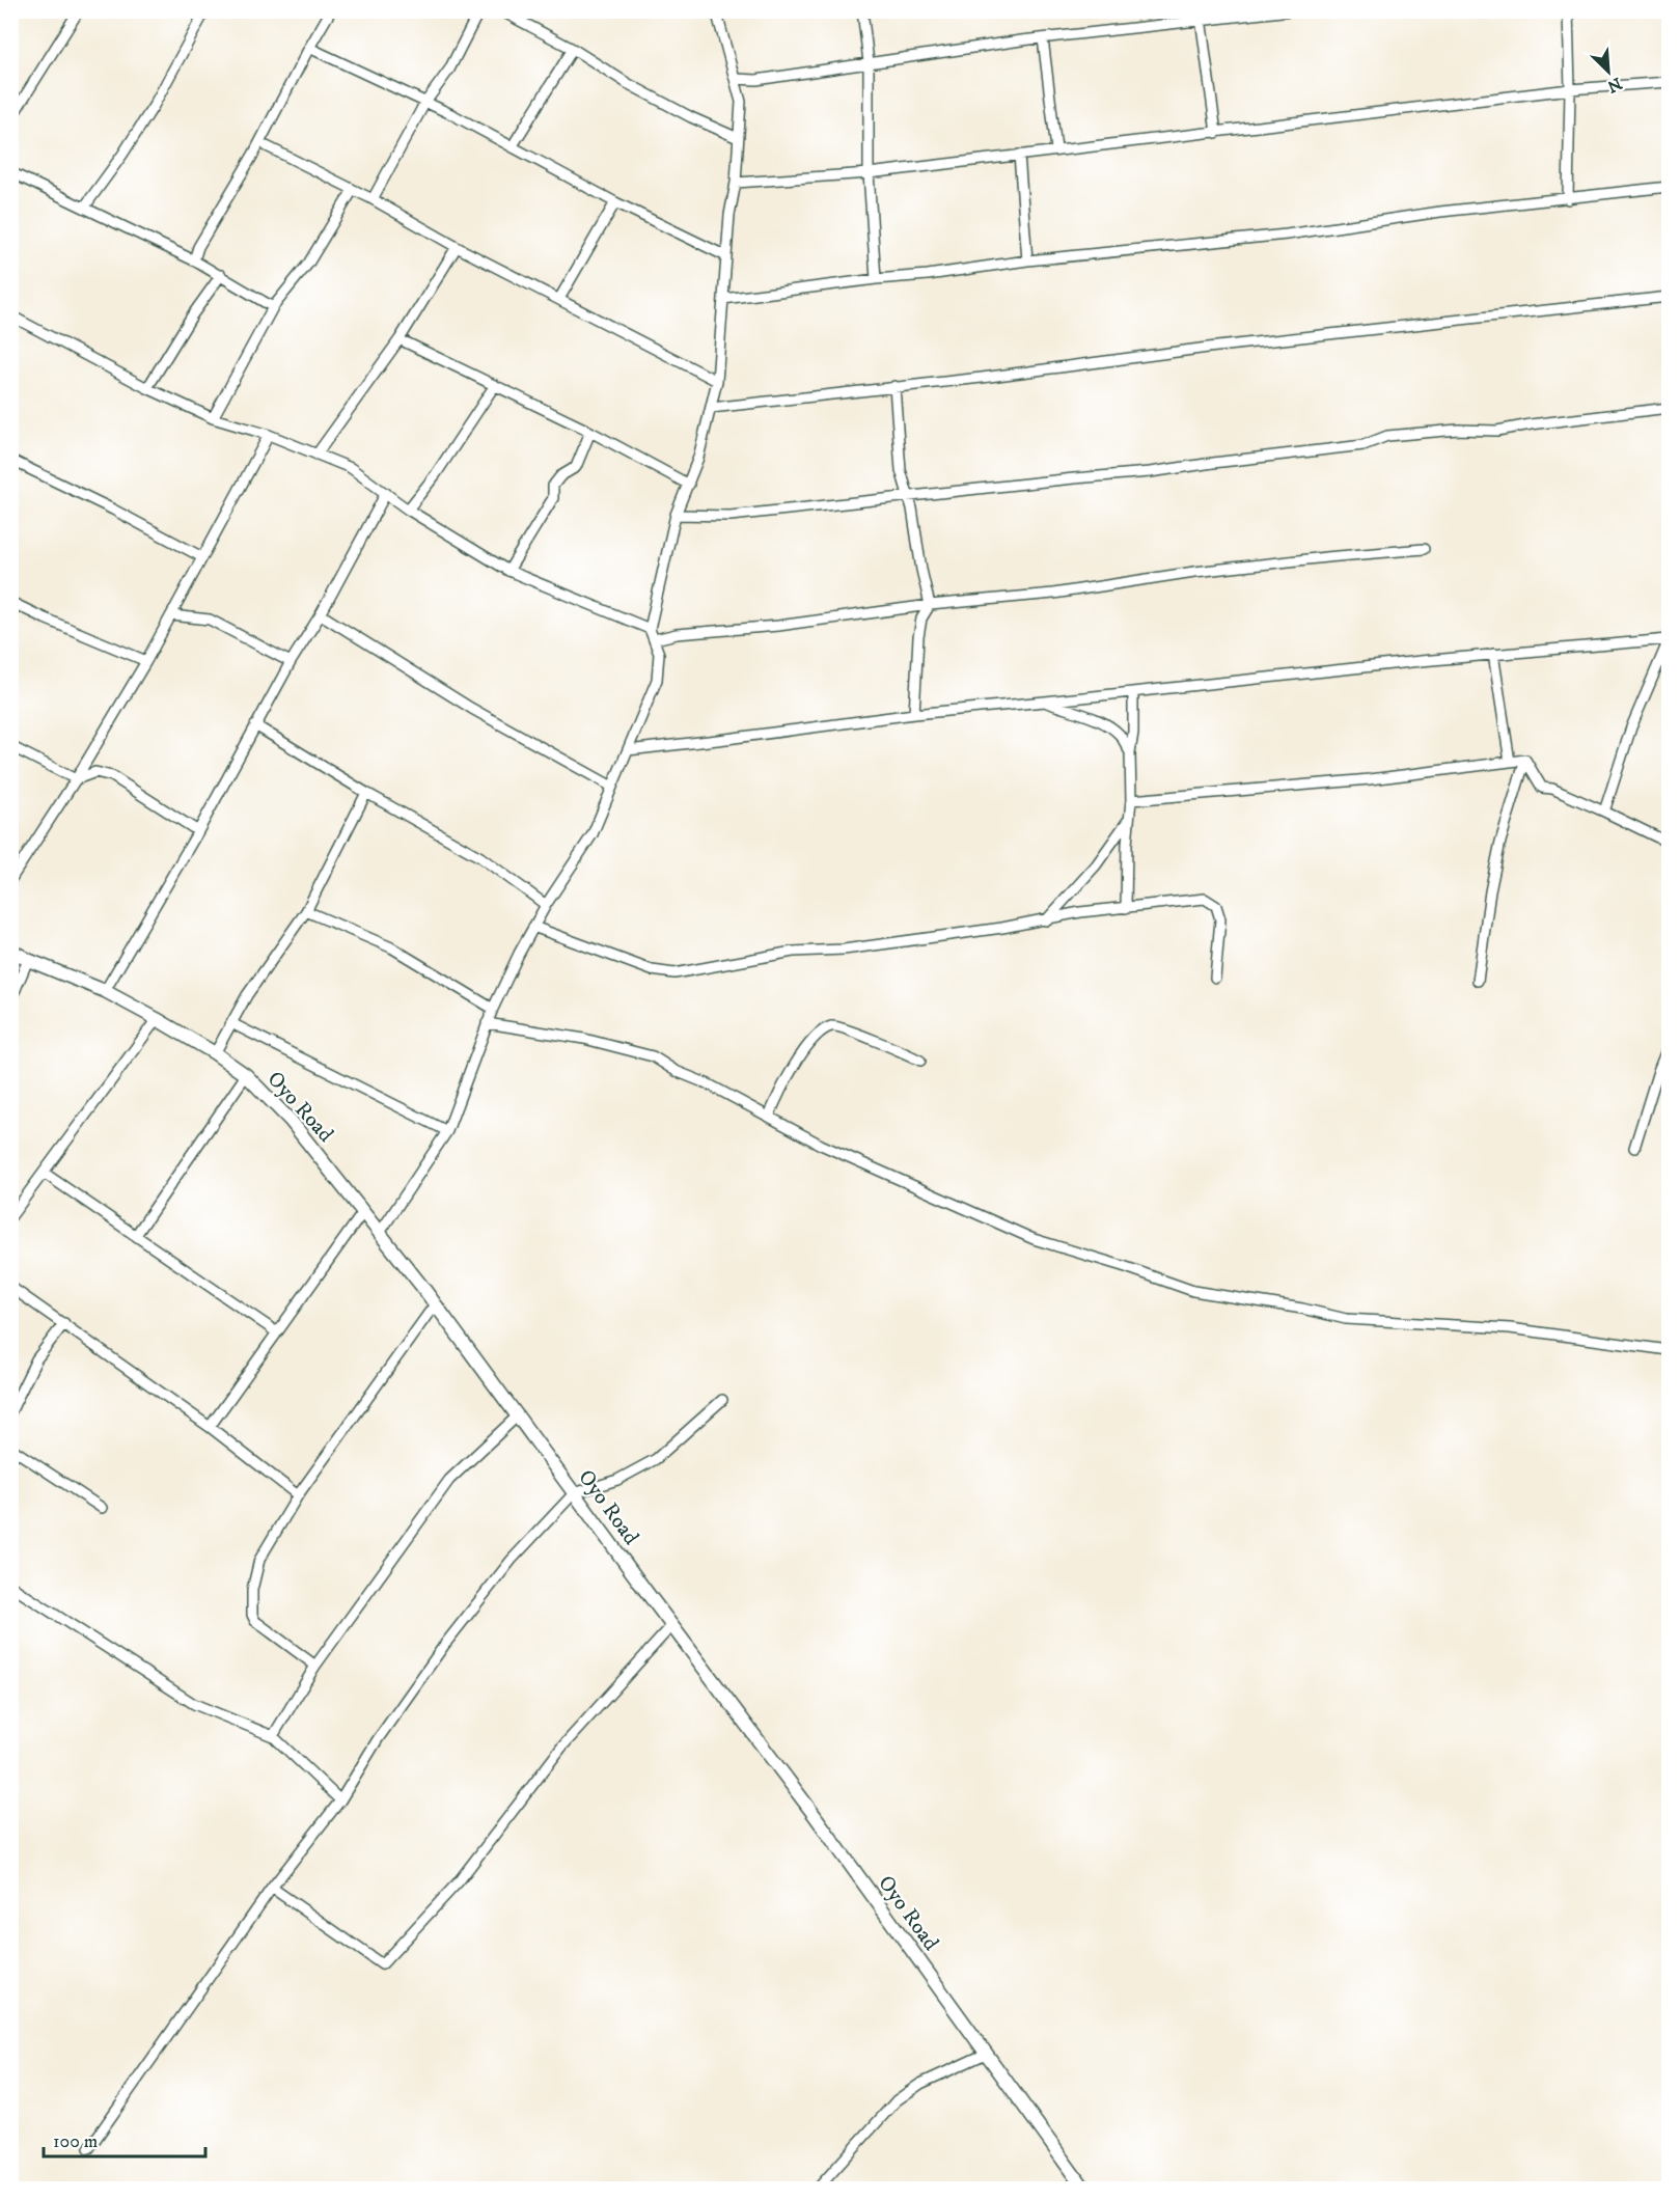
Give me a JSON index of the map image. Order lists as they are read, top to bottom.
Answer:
{
  "streets": {
    "street": ["Oyo Road"]
  },
  "scale_bar": "100 m",
  "north": "bottom right"
}
